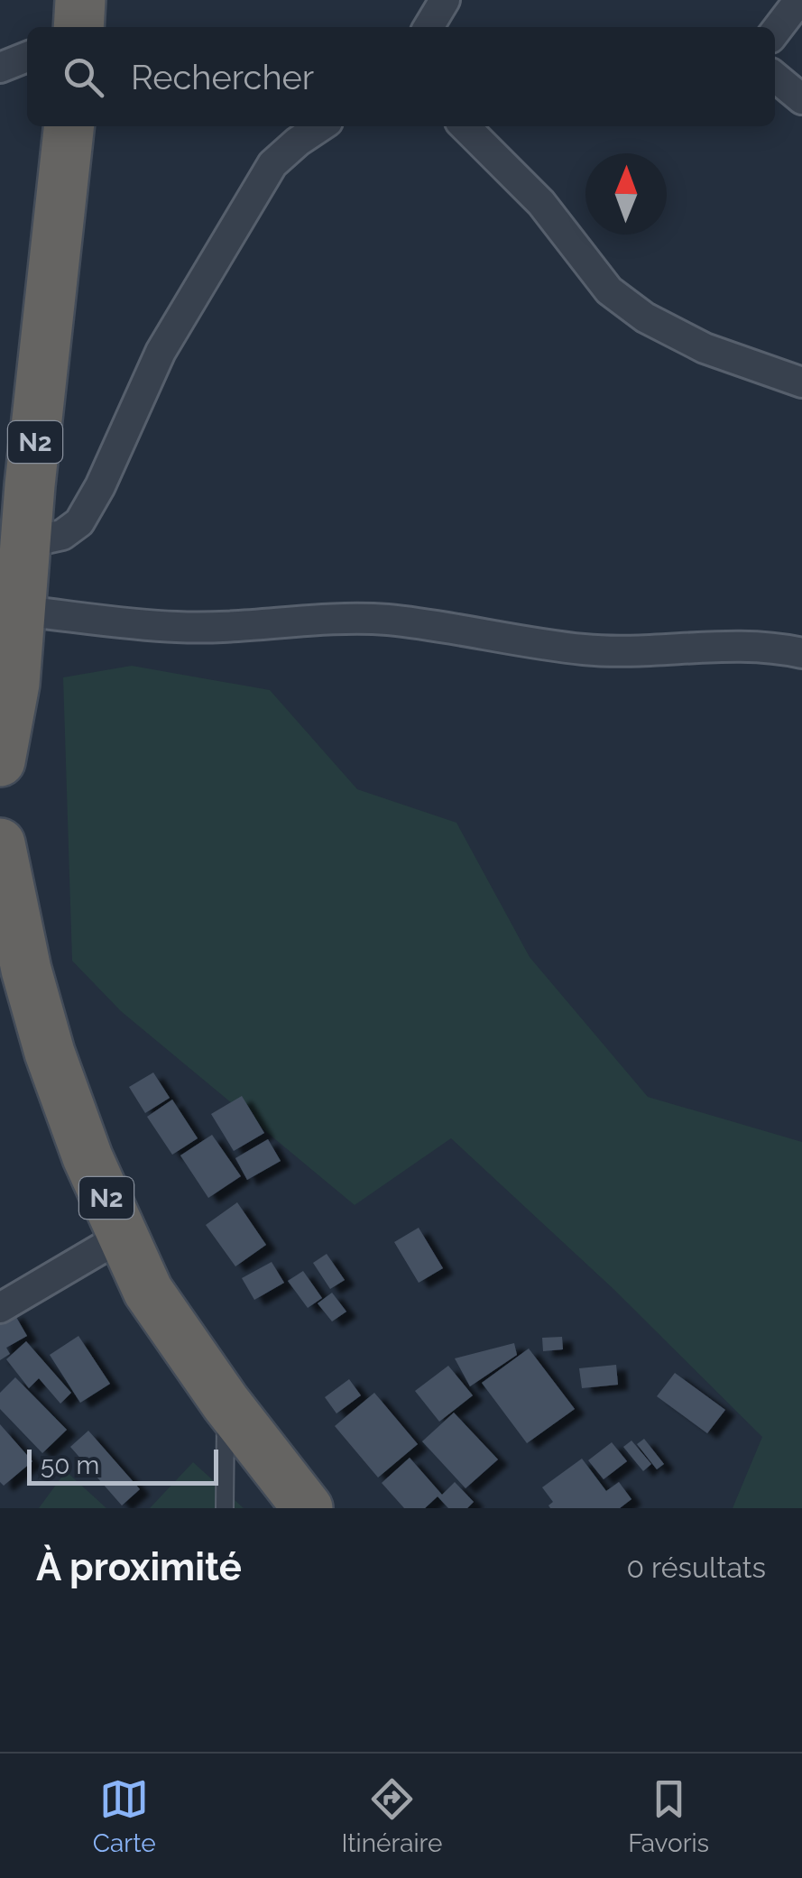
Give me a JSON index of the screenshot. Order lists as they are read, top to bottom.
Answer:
{
  "streets": {
    "highway": ["N2"]
  },
  "scale_bar": "50 m",
  "north": "top",
  "page": {
    "search": "Rechercher",
    "scale": "50 m",
    "heading": ["À proximité", "0 résultats"],
    "nav": ["Carte", "Itinéraire", "Favoris"]
  }
}
